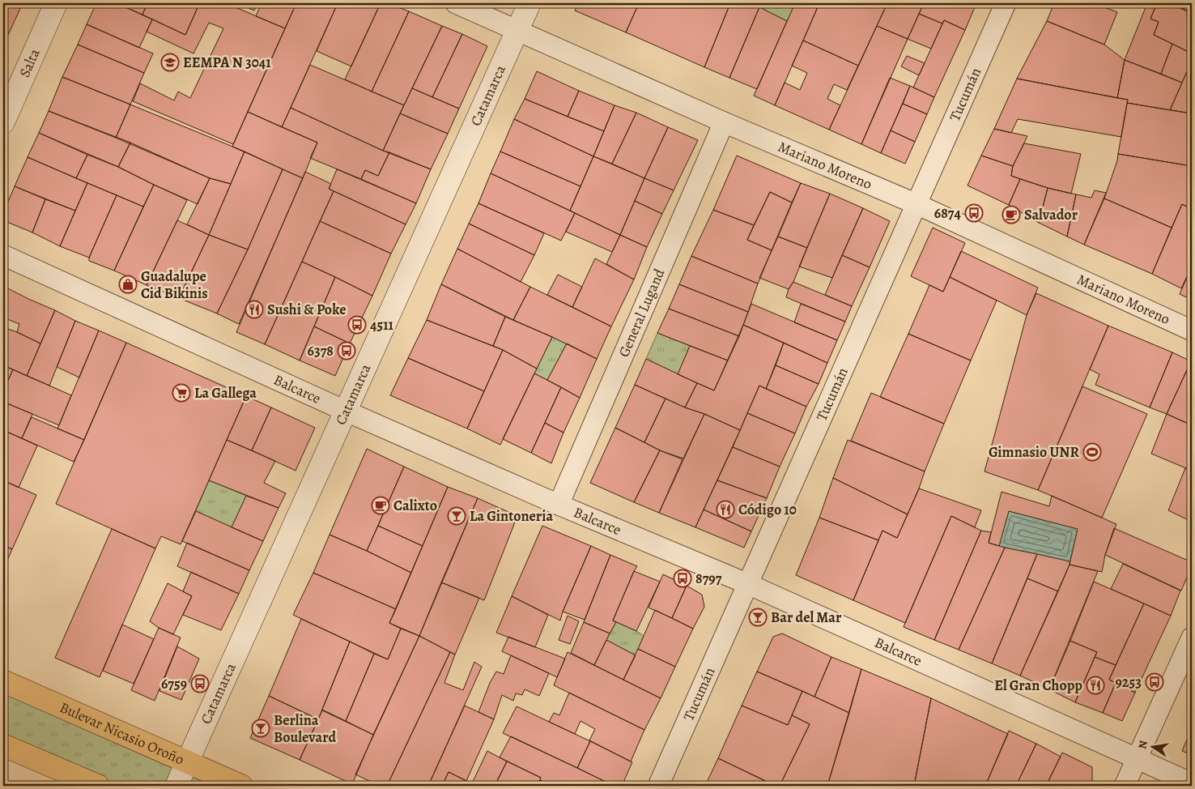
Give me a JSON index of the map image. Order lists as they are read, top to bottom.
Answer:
{
  "streets": {
    "main road": ["Salta", "Catamarca", "Bulevar Nicasio Oroño"],
    "street": [
      "Tucumán",
      "Mariano Moreno",
      "General Lugand",
      "Balcarce"
    ]
  },
  "crossings": [
    ["Tucumán", "Mariano Moreno"],
    ["Tucumán", "Balcarce"],
    ["Catamarca", "Mariano Moreno"],
    ["Catamarca", "Balcarce"],
    ["Catamarca", "Bulevar Nicasio Oroño"],
    ["Mariano Moreno", "General Lugand"],
    ["General Lugand", "Balcarce"]
  ],
  "places": {
    "school or university": ["EEMPA N 3041"],
    "bus stop": [
      "6874",
      "4511",
      "6378",
      "8797",
      "9253",
      "6759"
    ],
    "cafe": ["Salvador", "Calixto"],
    "shop": ["Guadalupe Cid Bikinis"],
    "restaurant": ["Sushi & Poke", "Código 10", "El Gran Chopp"],
    "supermarket": ["La Gallega"],
    "sports": ["Gimnasio UNR"],
    "bar": ["La Gintoneria", "Bar del Mar", "Berlina Boulevard"]
  },
  "north": "left"
}
